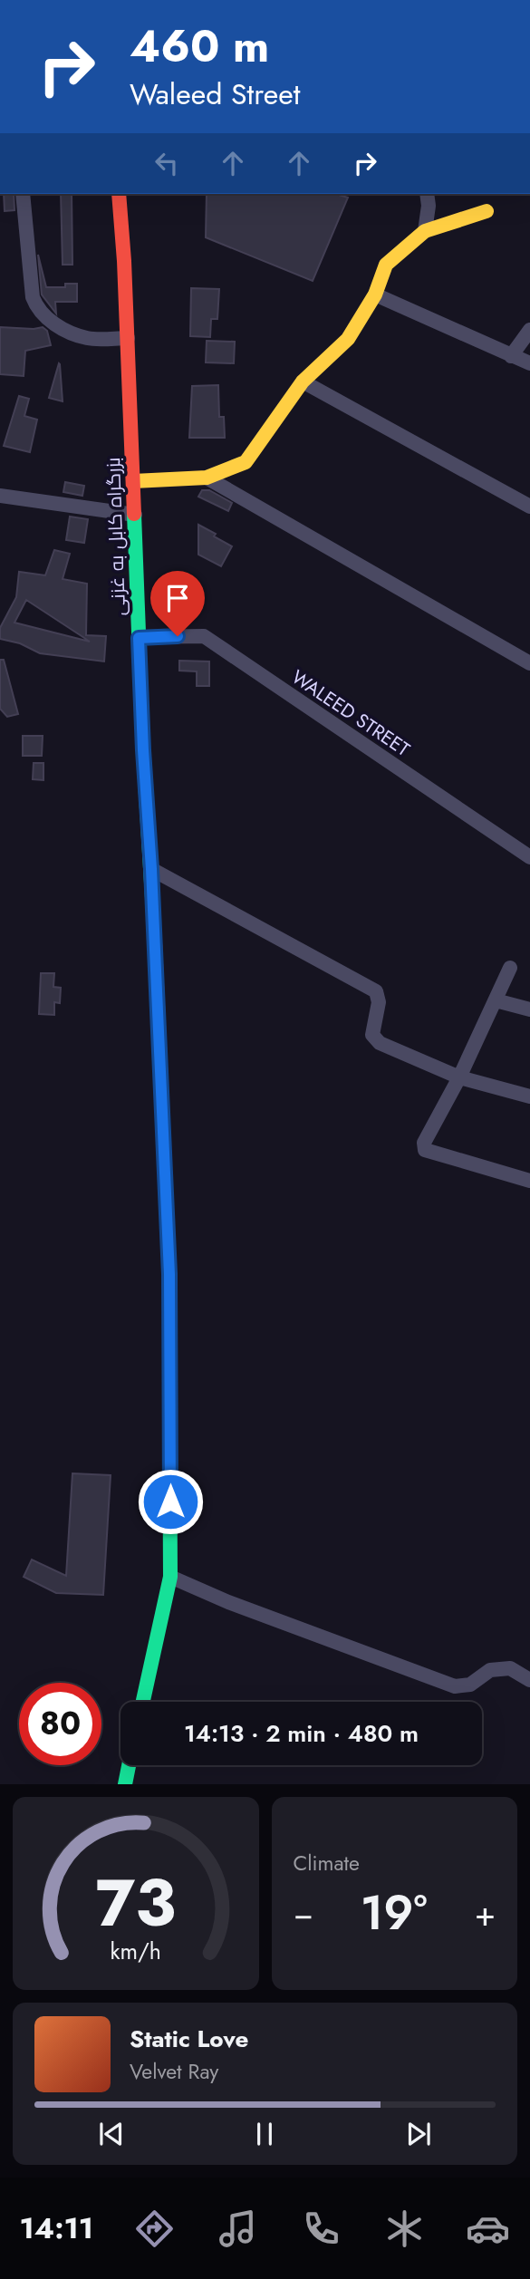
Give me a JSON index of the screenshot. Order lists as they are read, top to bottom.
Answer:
{
  "streets": {
    "main road": ["بزرگراه کابل به غزنی"],
    "street": ["WALEED STREET"]
  },
  "crossings": [
    ["بزرگراه کابل به غزنی", "WALEED STREET"]
  ],
  "page": {
    "turn": ["460 m", "Waleed Street"],
    "limit": "80",
    "trip": "14:13 · 2 min · 480 m",
    "tile": "Climate",
    "heat": ["−", "19°", "+"],
    "song": ["Static Love", "Velvet Ray"],
    "tabs": "14:11",
    "gauge": ["73", "km/h"]
  }
}
